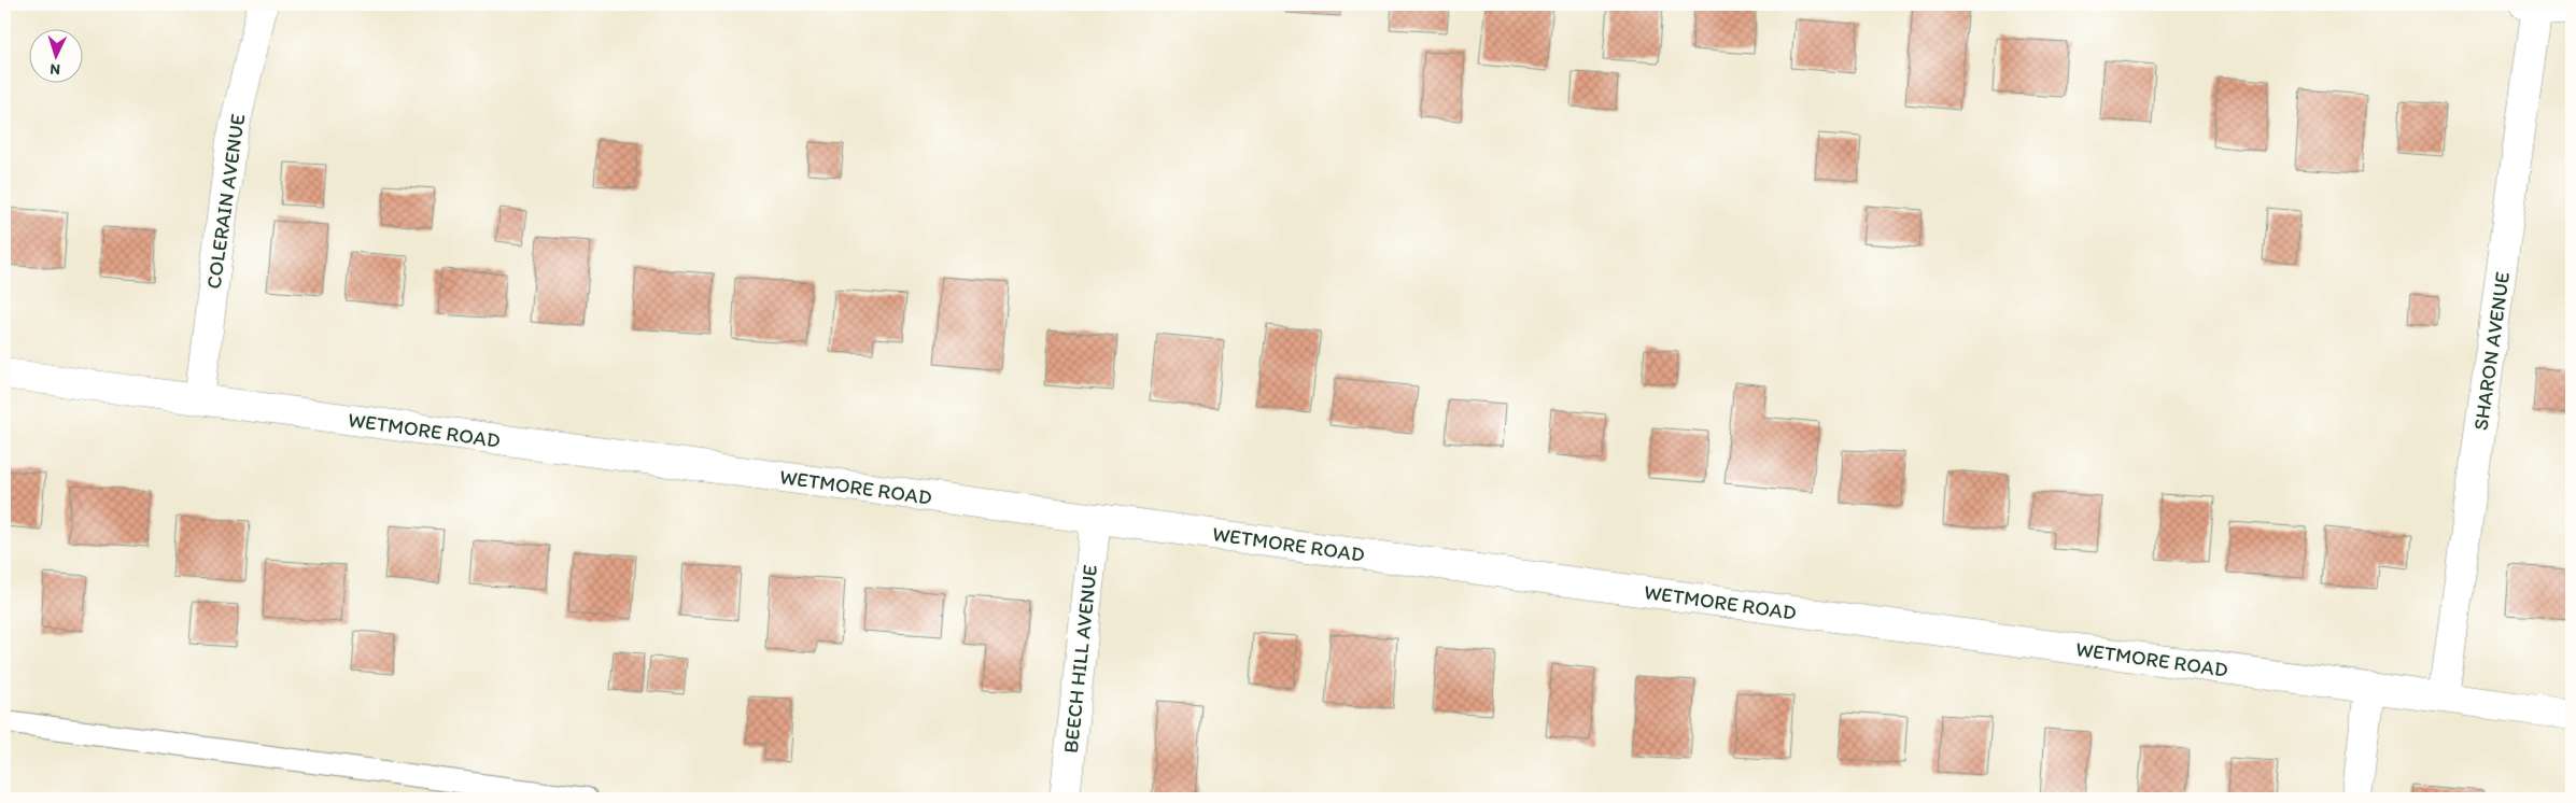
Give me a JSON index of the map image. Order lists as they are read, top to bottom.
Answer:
{
  "streets": {
    "street": [
      "COLERAIN AVENUE",
      "SHARON AVENUE",
      "WETMORE ROAD",
      "BEECH HILL AVENUE"
    ]
  },
  "crossings": [
    ["COLERAIN AVENUE", "WETMORE ROAD"],
    ["SHARON AVENUE", "WETMORE ROAD"],
    ["WETMORE ROAD", "BEECH HILL AVENUE"]
  ],
  "north": "bottom"
}
